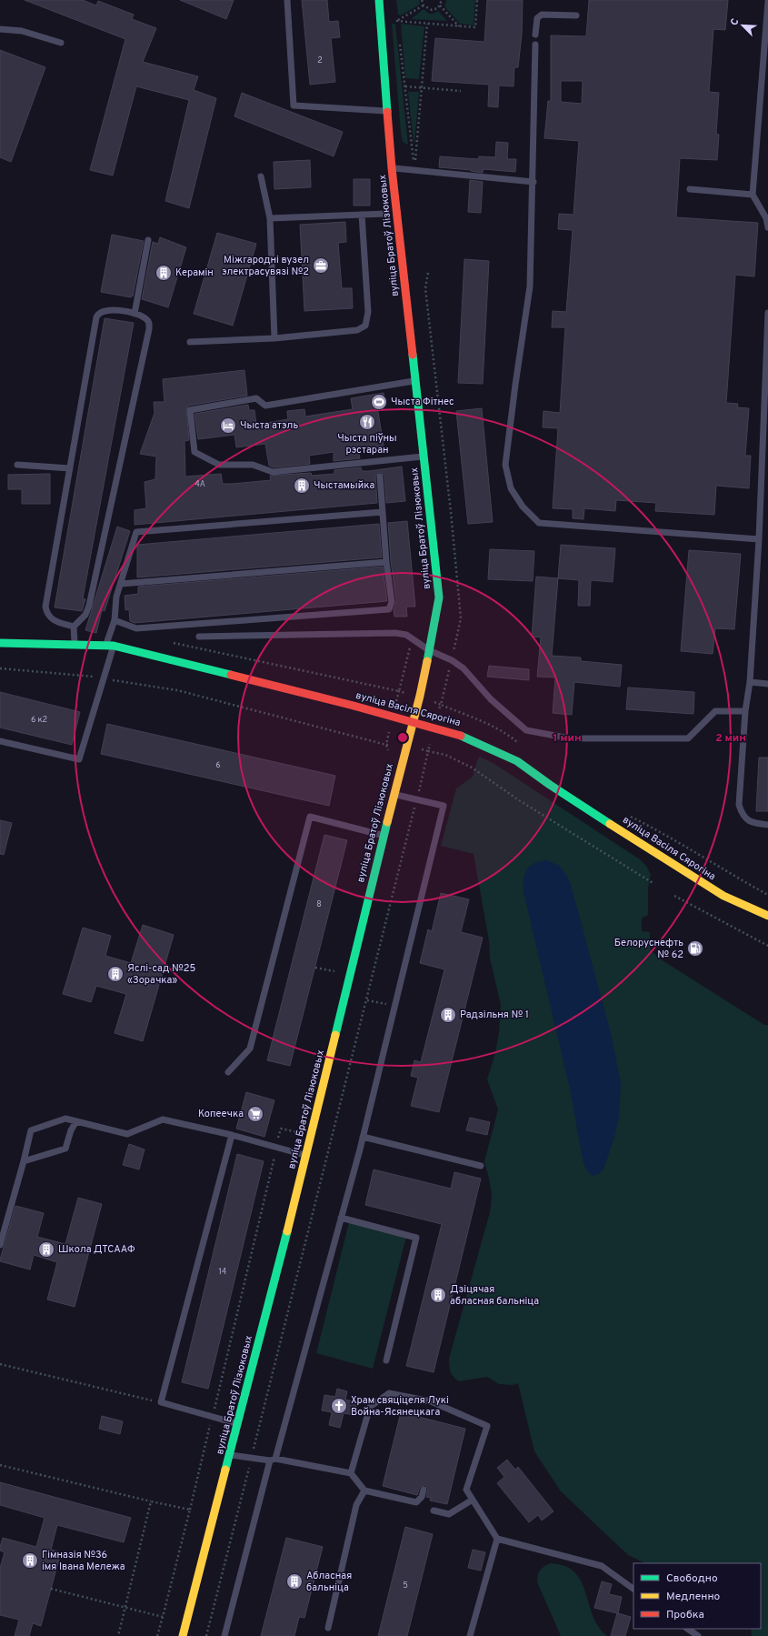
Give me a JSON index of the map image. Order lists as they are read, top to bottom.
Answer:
{
  "streets": {
    "street": ["вуліца Братоў Лізюковых", "вуліца Васіля Сярогіна"]
  },
  "crossings": [
    ["вуліца Братоў Лізюковых", "вуліца Васіля Сярогіна"]
  ],
  "places": {
    "office": ["Міжгародні вузел электрасувязі №2"],
    "building": [
      "Керамін",
      "Чыстамыйка",
      "Яслі-сад №25 «Зорачка»",
      "Радзільня № 1",
      "Школа ДТСААФ",
      "Дзіцячая абласная бальніца",
      "Гімназія №36 імя Івана Мележа",
      "Абласная бальніца"
    ],
    "sports": ["Чыста Фітнес"],
    "restaurant": ["Чыста піўны рэстаран"],
    "hotel": ["Чыста атэль"],
    "fuel station": ["Белоруснефть № 62"],
    "supermarket": ["Копеечка"],
    "church": ["Храм свяціцеля Лукі Война-Ясянецкага"]
  },
  "house_numbers": [
    "2",
    "4А",
    "6 к2",
    "6",
    "8",
    "14",
    "5"
  ],
  "legend": ["Свободно", "Медленно", "Пробка"],
  "north": "top left",
  "rings": ["1 мин", "2 мин"]
}
